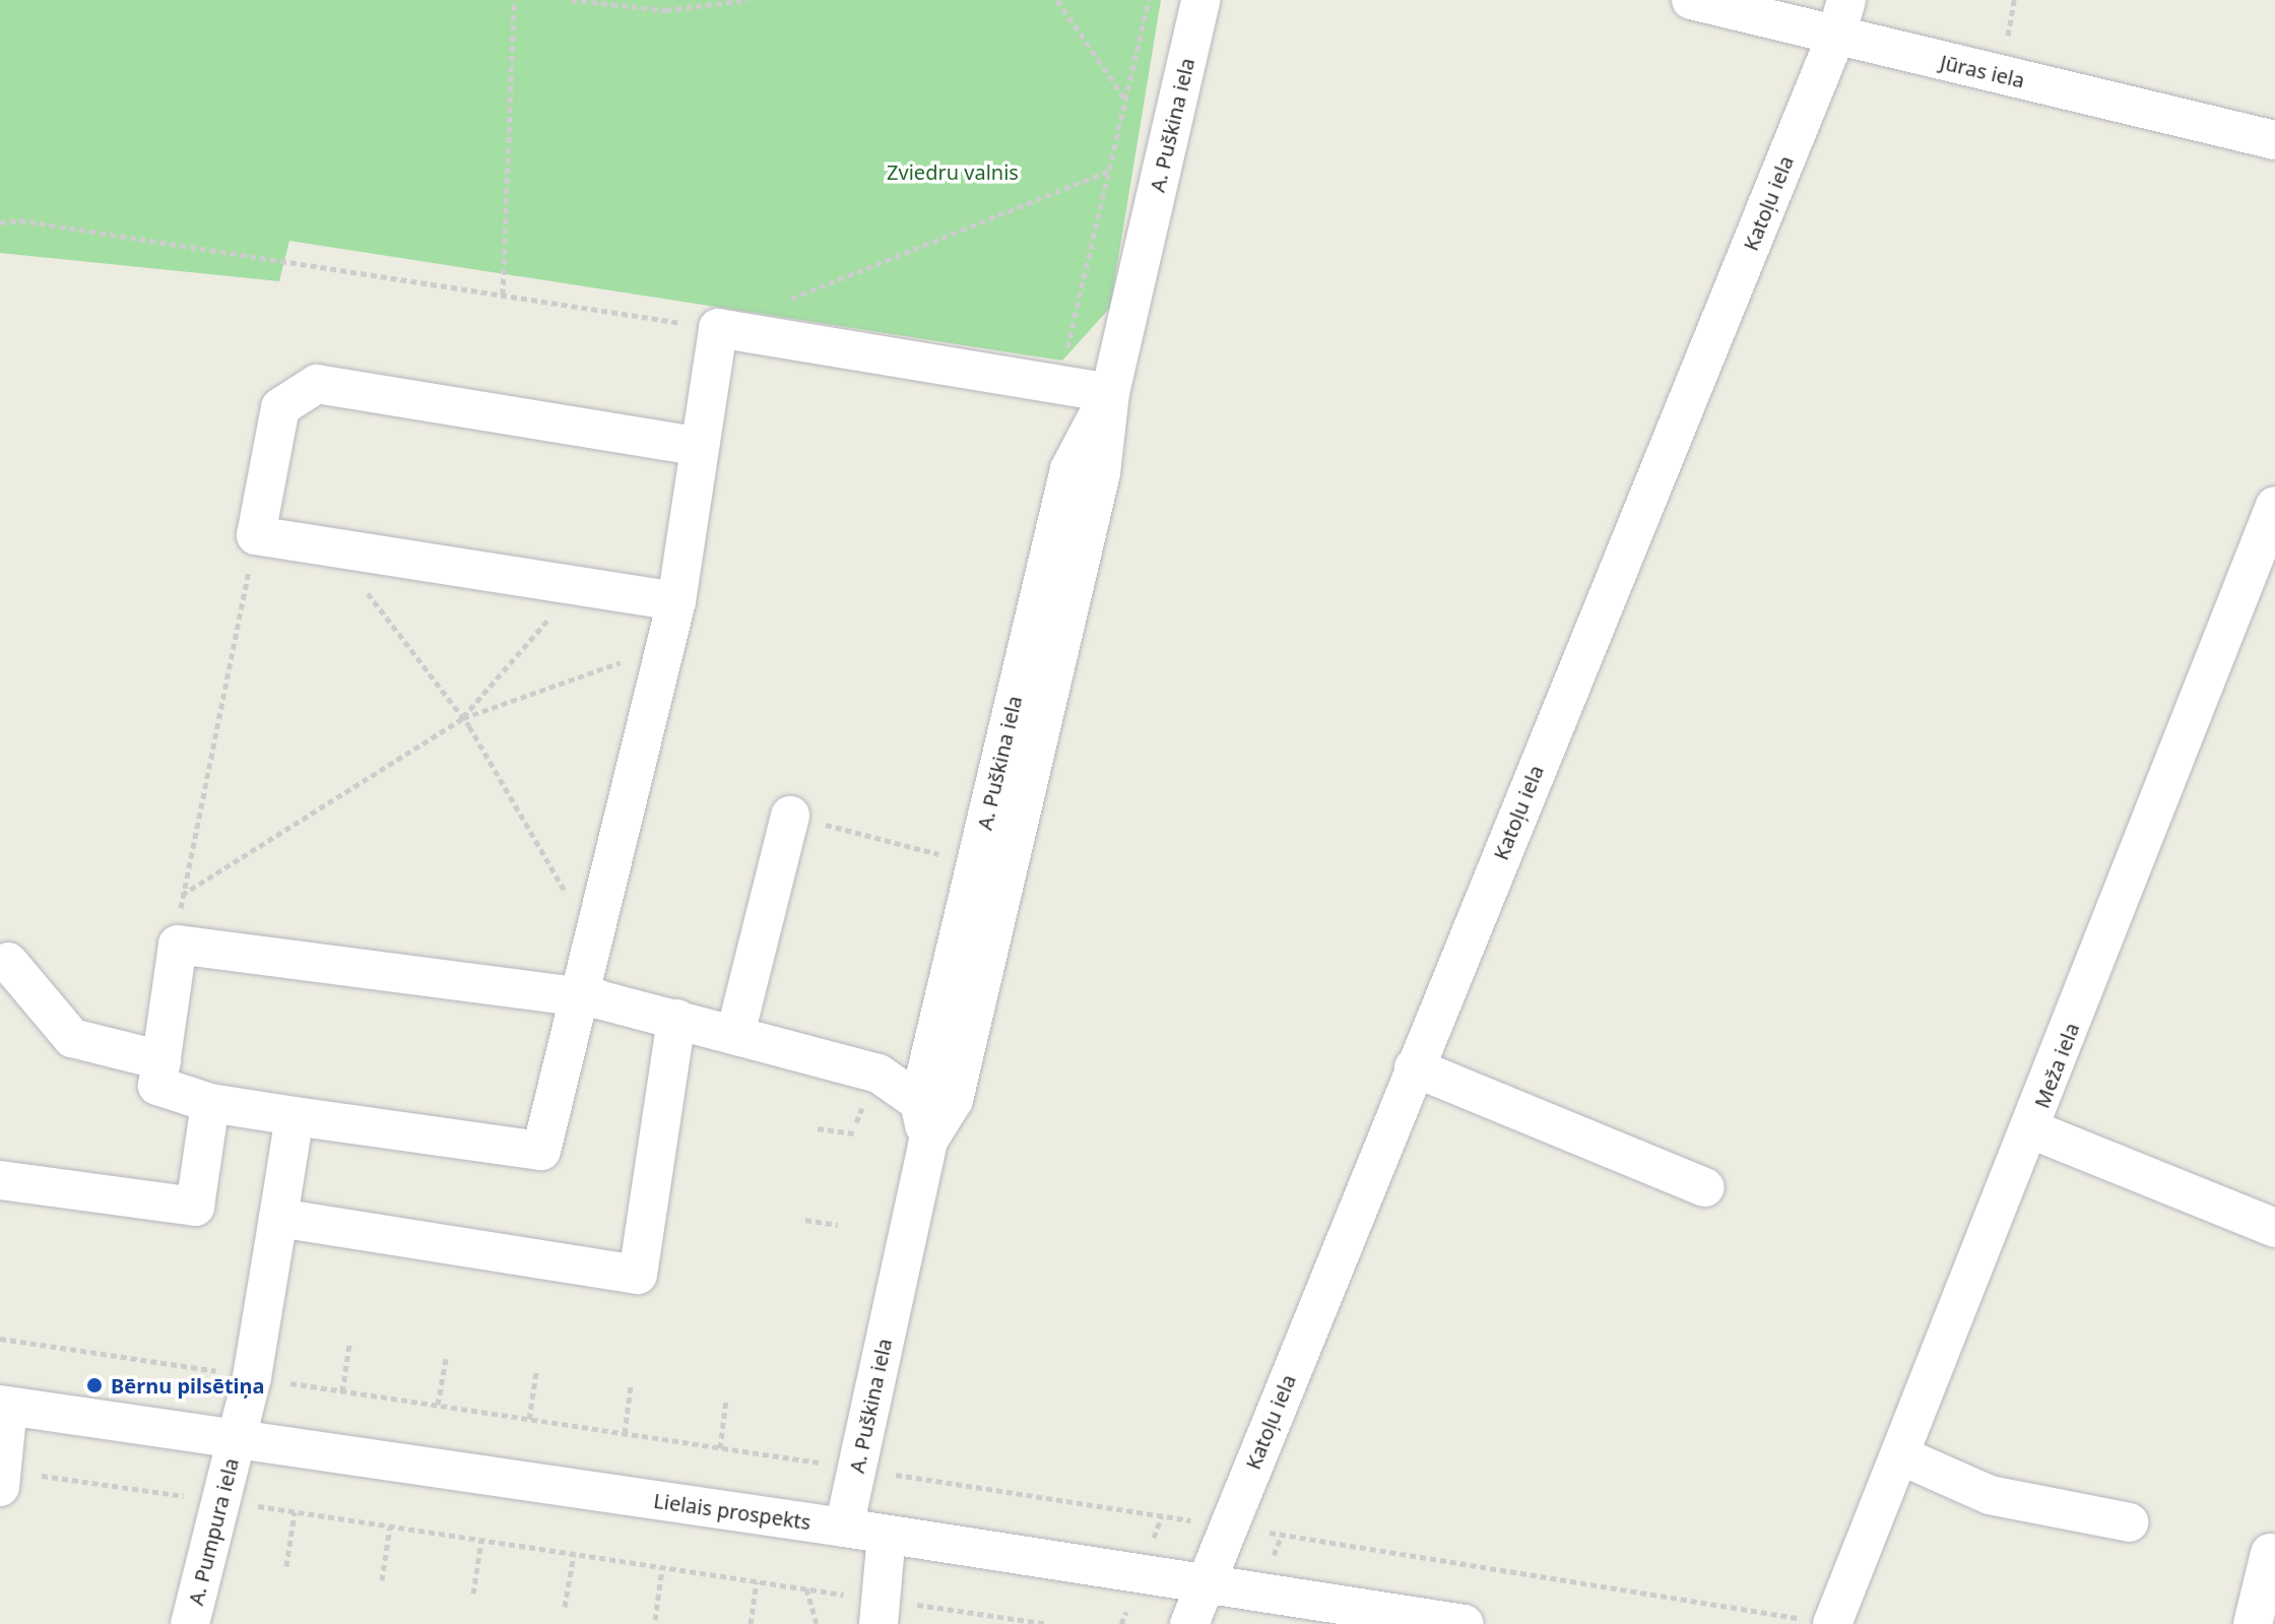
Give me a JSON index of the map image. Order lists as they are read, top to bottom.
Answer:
{
  "streets": {
    "street": [
      "Jūras iela",
      "A. Puškina iela",
      "Katoļu iela",
      "Meža iela",
      "Lielais prospekts",
      "A. Pumpura iela"
    ]
  },
  "crossings": [
    ["Jūras iela", "Katoļu iela"],
    ["A. Puškina iela", "Lielais prospekts"],
    ["Katoļu iela", "Lielais prospekts"],
    ["Lielais prospekts", "A. Pumpura iela"]
  ],
  "parks": ["Zviedru valnis"],
  "places": ["Bērnu pilsētiņa"]
}
